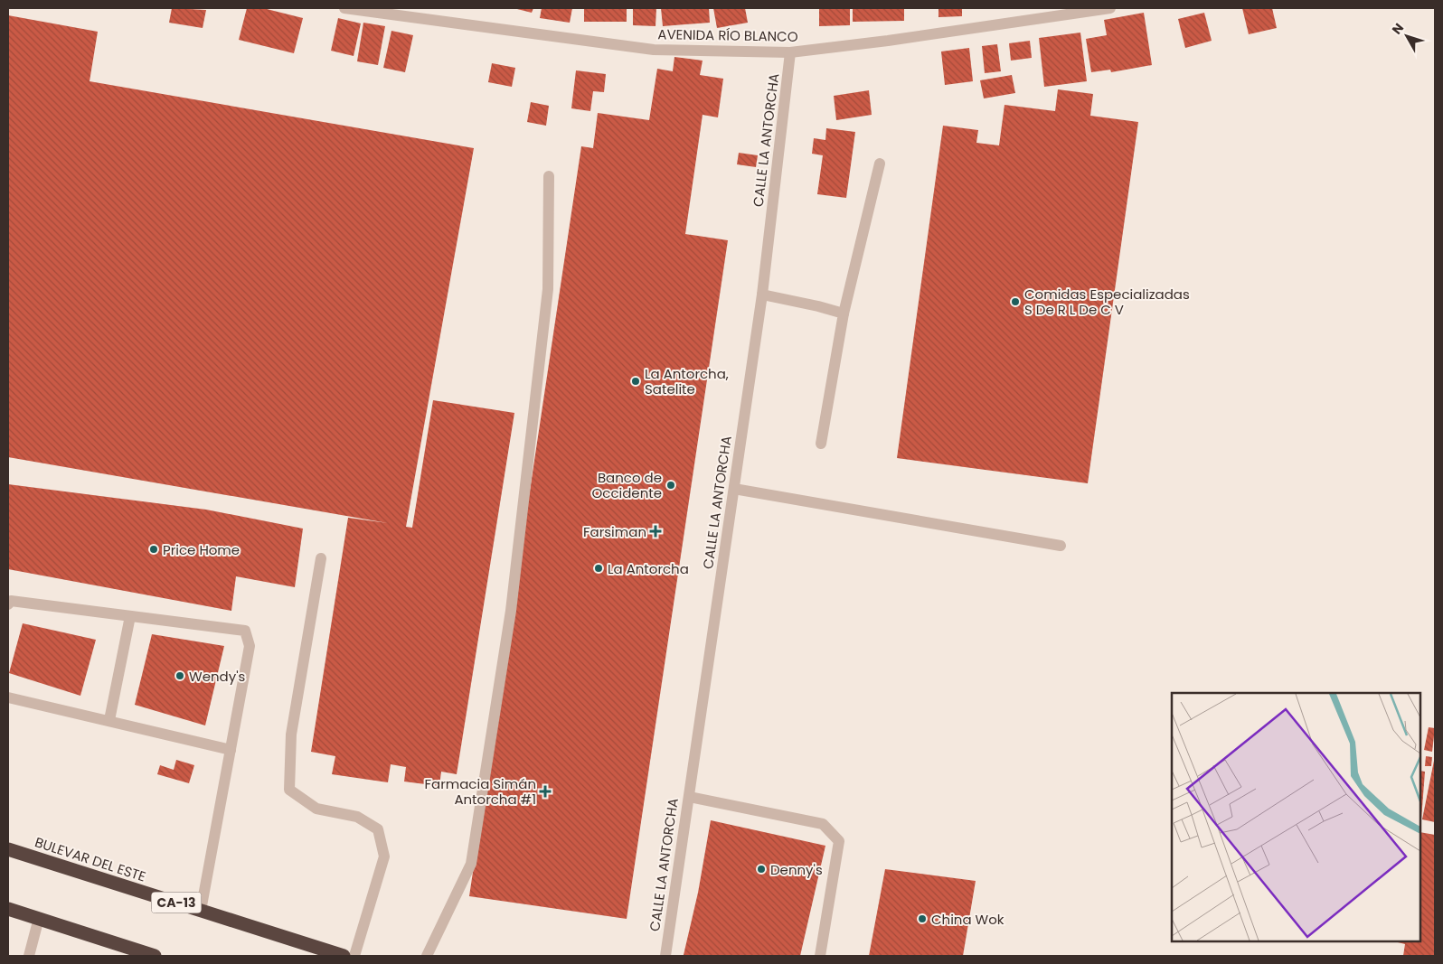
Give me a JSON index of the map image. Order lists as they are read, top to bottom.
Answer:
{
  "streets": {
    "highway": ["BULEVAR DEL ESTE", "CA-13"],
    "street": ["AVENIDA RÍO BLANCO", "CALLE LA ANTORCHA"]
  },
  "crossings": [
    ["AVENIDA RÍO BLANCO", "CALLE LA ANTORCHA"]
  ],
  "places": {
    "other": [
      "Comidas Especializadas S De R L De C V",
      "La Antorcha, Satelite",
      "Banco de Occidente",
      "Price Home",
      "La Antorcha",
      "Wendy's",
      "Denny's",
      "China Wok"
    ],
    "health": ["Farsiman", "Farmacia Simán Antorcha #1"]
  },
  "north": "top left"
}
